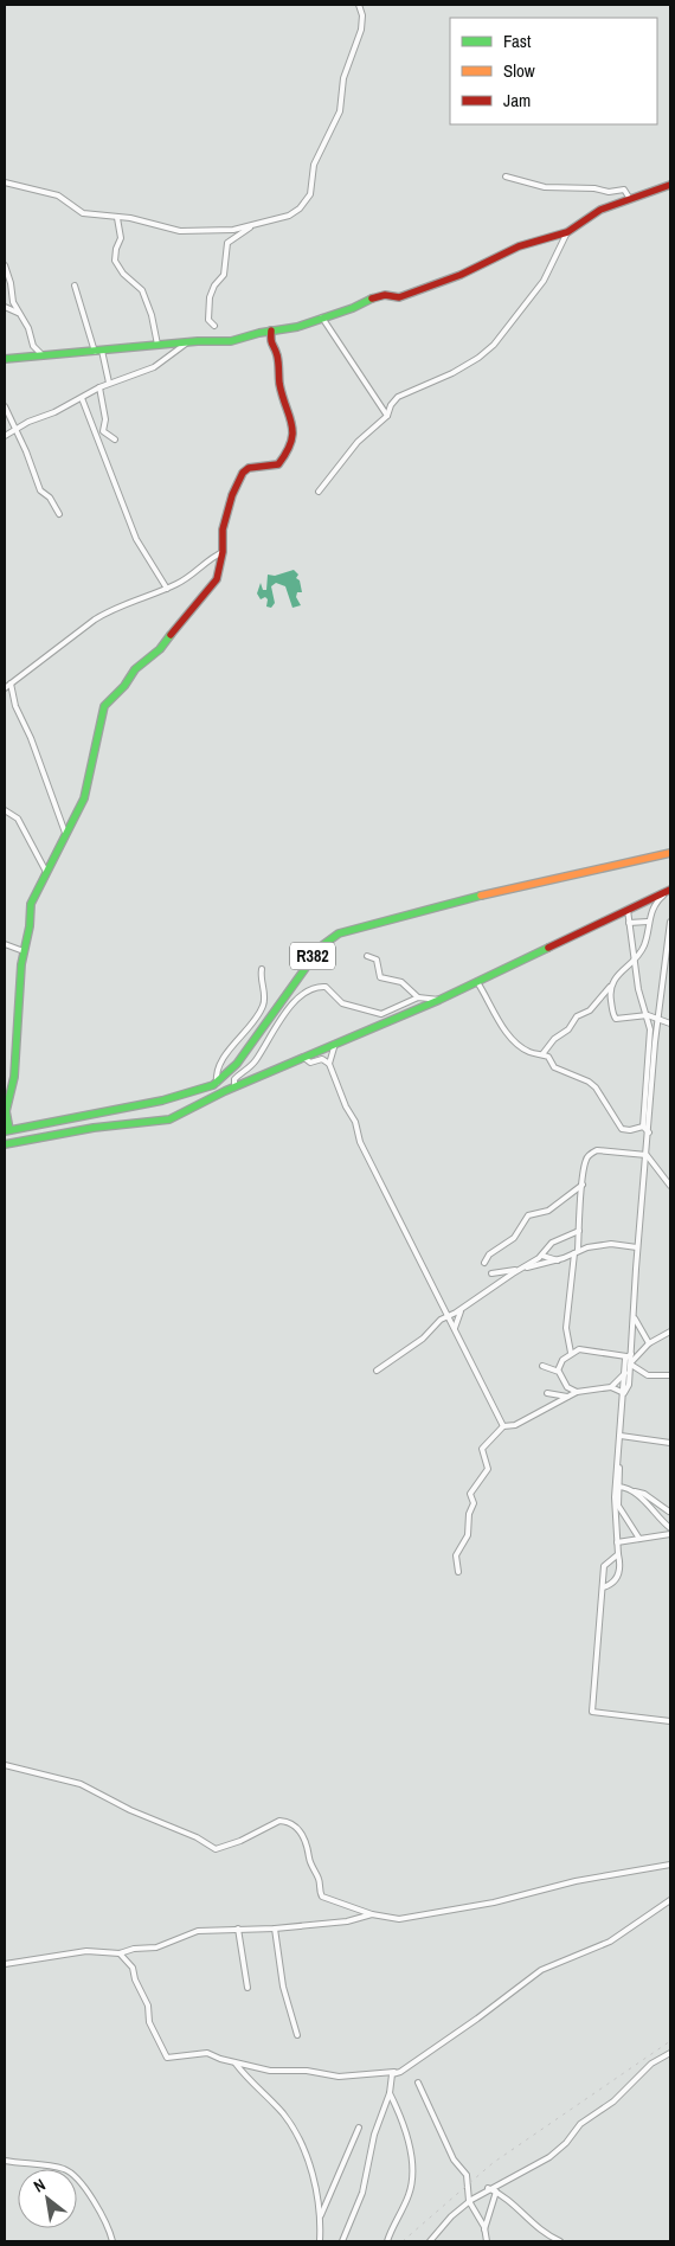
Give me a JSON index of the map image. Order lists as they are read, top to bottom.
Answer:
{
  "streets": {
    "street": ["R382"]
  },
  "legend": ["Fast", "Slow", "Jam"],
  "north": "top left"
}
